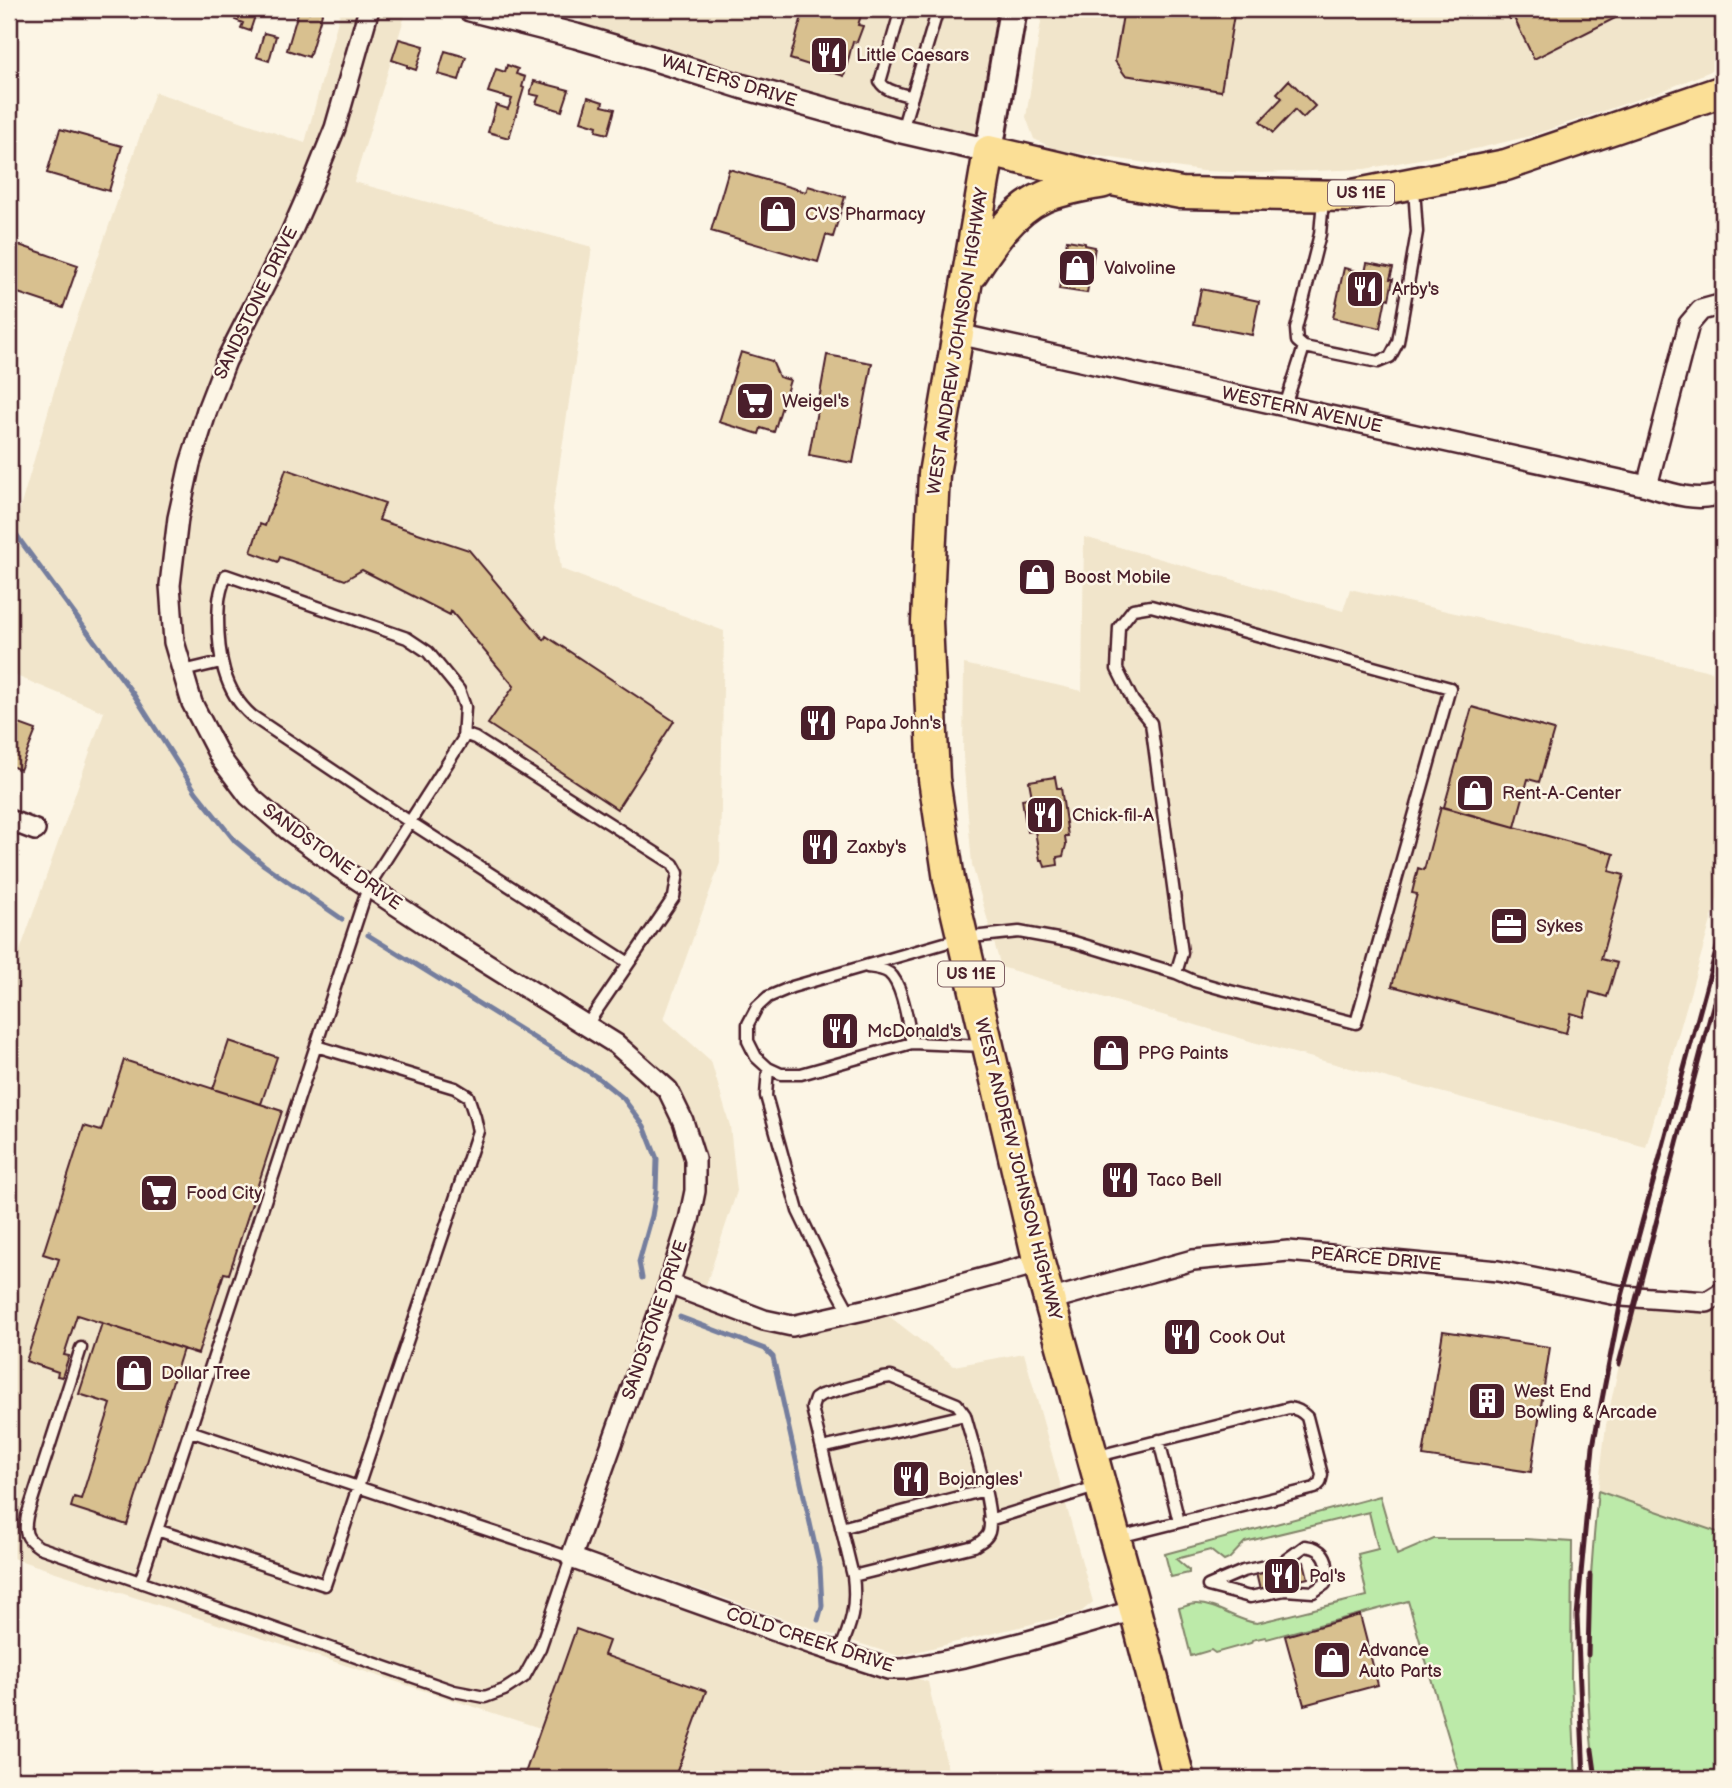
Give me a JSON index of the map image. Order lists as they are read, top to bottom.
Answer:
{
  "streets": {
    "main road": ["US 11E", "WEST ANDREW JOHNSON HIGHWAY"],
    "street": [
      "WALTERS DRIVE",
      "SANDSTONE DRIVE",
      "WESTERN AVENUE",
      "PEARCE DRIVE",
      "COLD CREEK DRIVE"
    ]
  },
  "crossings": [
    ["WALTERS DRIVE", "US 11E"],
    ["WALTERS DRIVE", "WEST ANDREW JOHNSON HIGHWAY"],
    ["US 11E", "WEST ANDREW JOHNSON HIGHWAY"],
    ["SANDSTONE DRIVE", "COLD CREEK DRIVE"],
    ["WEST ANDREW JOHNSON HIGHWAY", "WESTERN AVENUE"],
    ["WEST ANDREW JOHNSON HIGHWAY", "PEARCE DRIVE"],
    ["WEST ANDREW JOHNSON HIGHWAY", "COLD CREEK DRIVE"]
  ],
  "places": {
    "restaurant": [
      "Little Caesars",
      "Arby's",
      "Papa John's",
      "Chick-fil-A",
      "Zaxby's",
      "McDonald's",
      "Taco Bell",
      "Cook Out",
      "Bojangles'",
      "Pal's"
    ],
    "shop": [
      "CVS Pharmacy",
      "Valvoline",
      "Boost Mobile",
      "Rent-A-Center",
      "PPG Paints",
      "Dollar Tree",
      "Advance Auto Parts"
    ],
    "supermarket": ["Weigel's", "Food City"],
    "office": ["Sykes"],
    "building": ["West End Bowling & Arcade"]
  }
}
